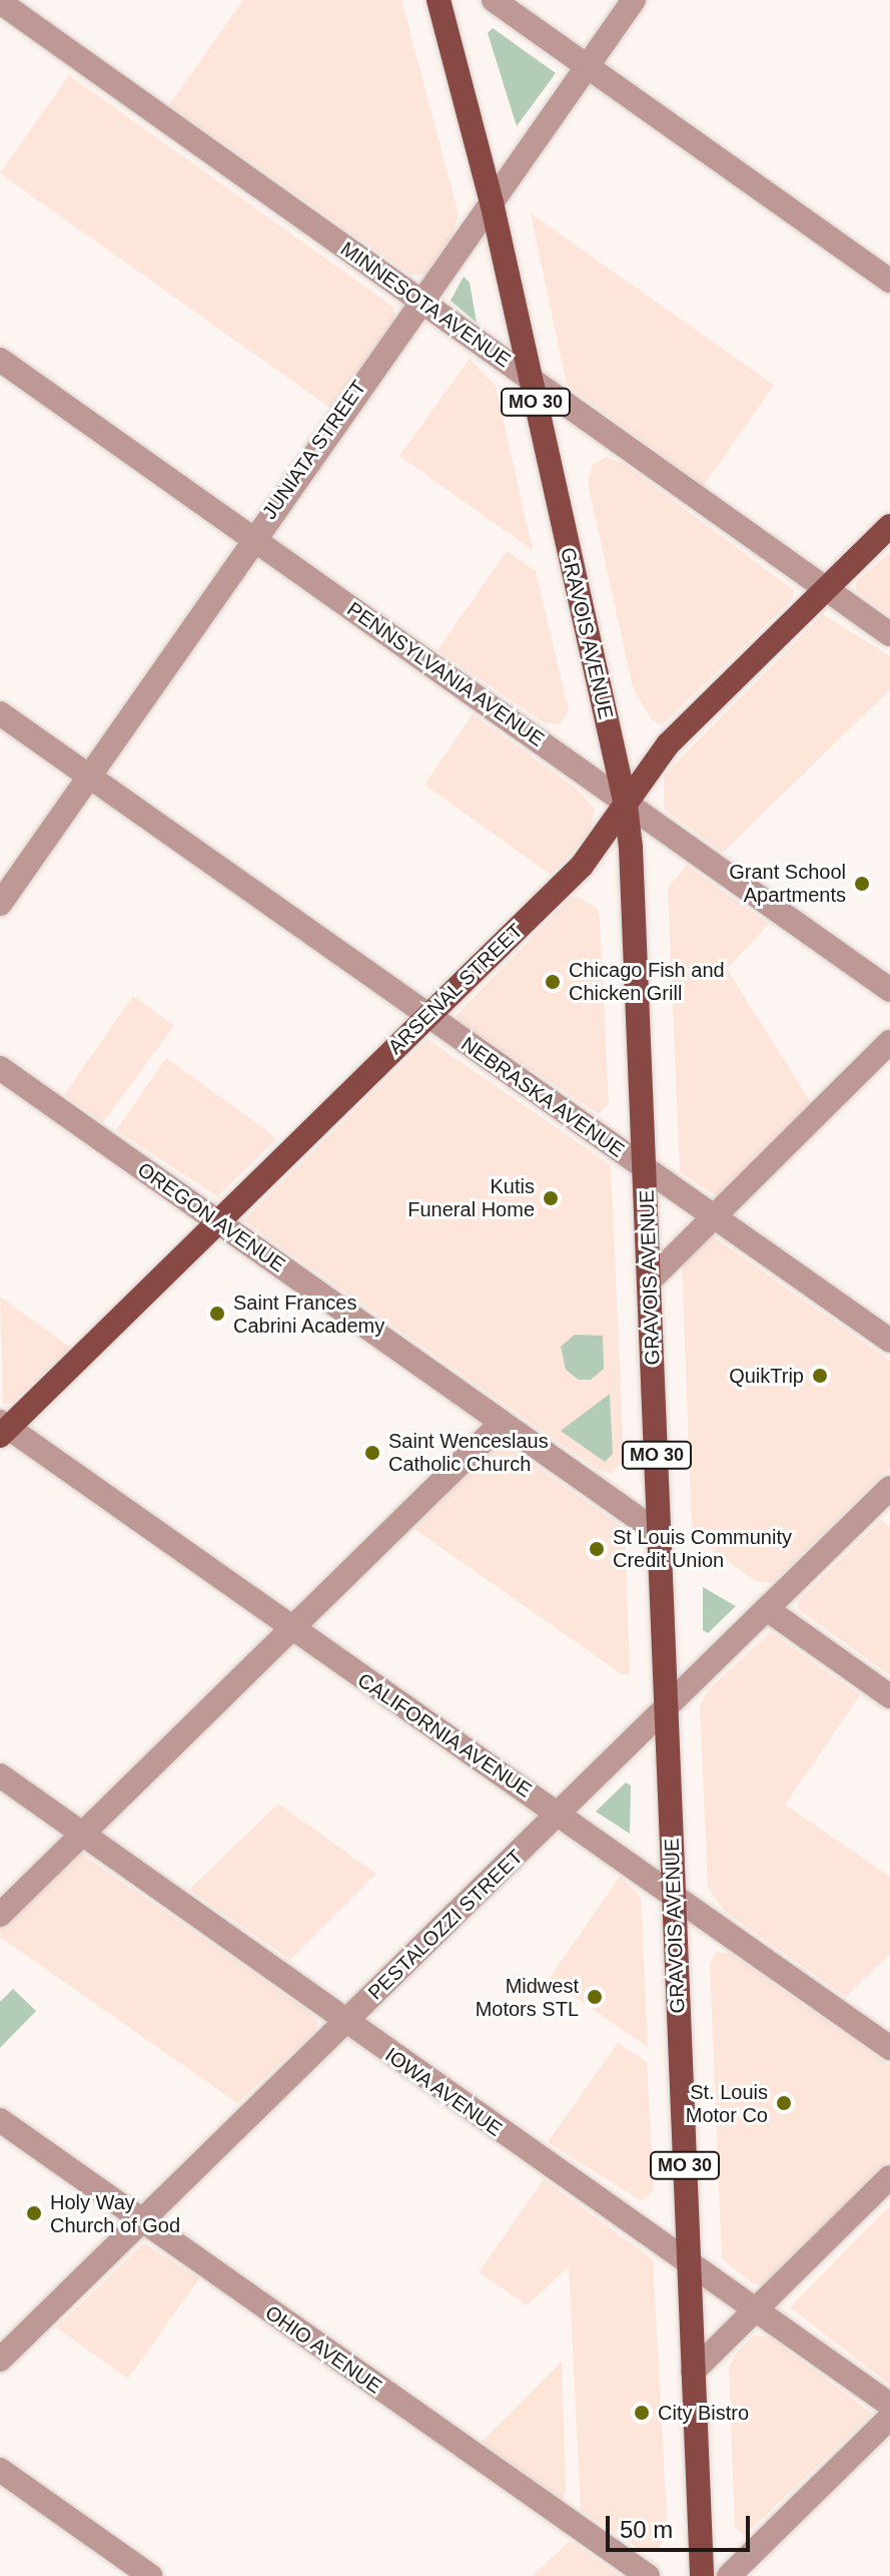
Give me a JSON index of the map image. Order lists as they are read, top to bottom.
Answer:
{
  "streets": {
    "main road": ["MO 30", "GRAVOIS AVENUE", "ARSENAL STREET"],
    "street": [
      "MINNESOTA AVENUE",
      "JUNIATA STREET",
      "PENNSYLVANIA AVENUE",
      "NEBRASKA AVENUE",
      "OREGON AVENUE",
      "CALIFORNIA AVENUE",
      "PESTALOZZI STREET",
      "IOWA AVENUE",
      "OHIO AVENUE"
    ]
  },
  "crossings": [
    ["MINNESOTA AVENUE", "JUNIATA STREET"],
    ["MINNESOTA AVENUE", "GRAVOIS AVENUE"],
    ["MINNESOTA AVENUE", "ARSENAL STREET"],
    ["JUNIATA STREET", "GRAVOIS AVENUE"],
    ["JUNIATA STREET", "PENNSYLVANIA AVENUE"],
    ["JUNIATA STREET", "NEBRASKA AVENUE"],
    ["GRAVOIS AVENUE", "PENNSYLVANIA AVENUE"],
    ["GRAVOIS AVENUE", "ARSENAL STREET"],
    ["GRAVOIS AVENUE", "NEBRASKA AVENUE"],
    ["GRAVOIS AVENUE", "OREGON AVENUE"],
    ["GRAVOIS AVENUE", "CALIFORNIA AVENUE"],
    ["GRAVOIS AVENUE", "PESTALOZZI STREET"],
    ["GRAVOIS AVENUE", "IOWA AVENUE"],
    ["PENNSYLVANIA AVENUE", "ARSENAL STREET"],
    ["ARSENAL STREET", "NEBRASKA AVENUE"],
    ["ARSENAL STREET", "OREGON AVENUE"],
    ["ARSENAL STREET", "CALIFORNIA AVENUE"],
    ["CALIFORNIA AVENUE", "PESTALOZZI STREET"],
    ["PESTALOZZI STREET", "IOWA AVENUE"],
    ["PESTALOZZI STREET", "OHIO AVENUE"]
  ],
  "places": [
    "Grant School Apartments",
    "Chicago Fish and Chicken Grill",
    "Kutis Funeral Home",
    "Saint Frances Cabrini Academy",
    "QuikTrip",
    "Saint Wenceslaus Catholic Church",
    "St Louis Community Credit Union",
    "Midwest Motors STL",
    "St. Louis Motor Co",
    "Holy Way Church of God",
    "City Bistro"
  ],
  "scale_bar": "50 m"
}
